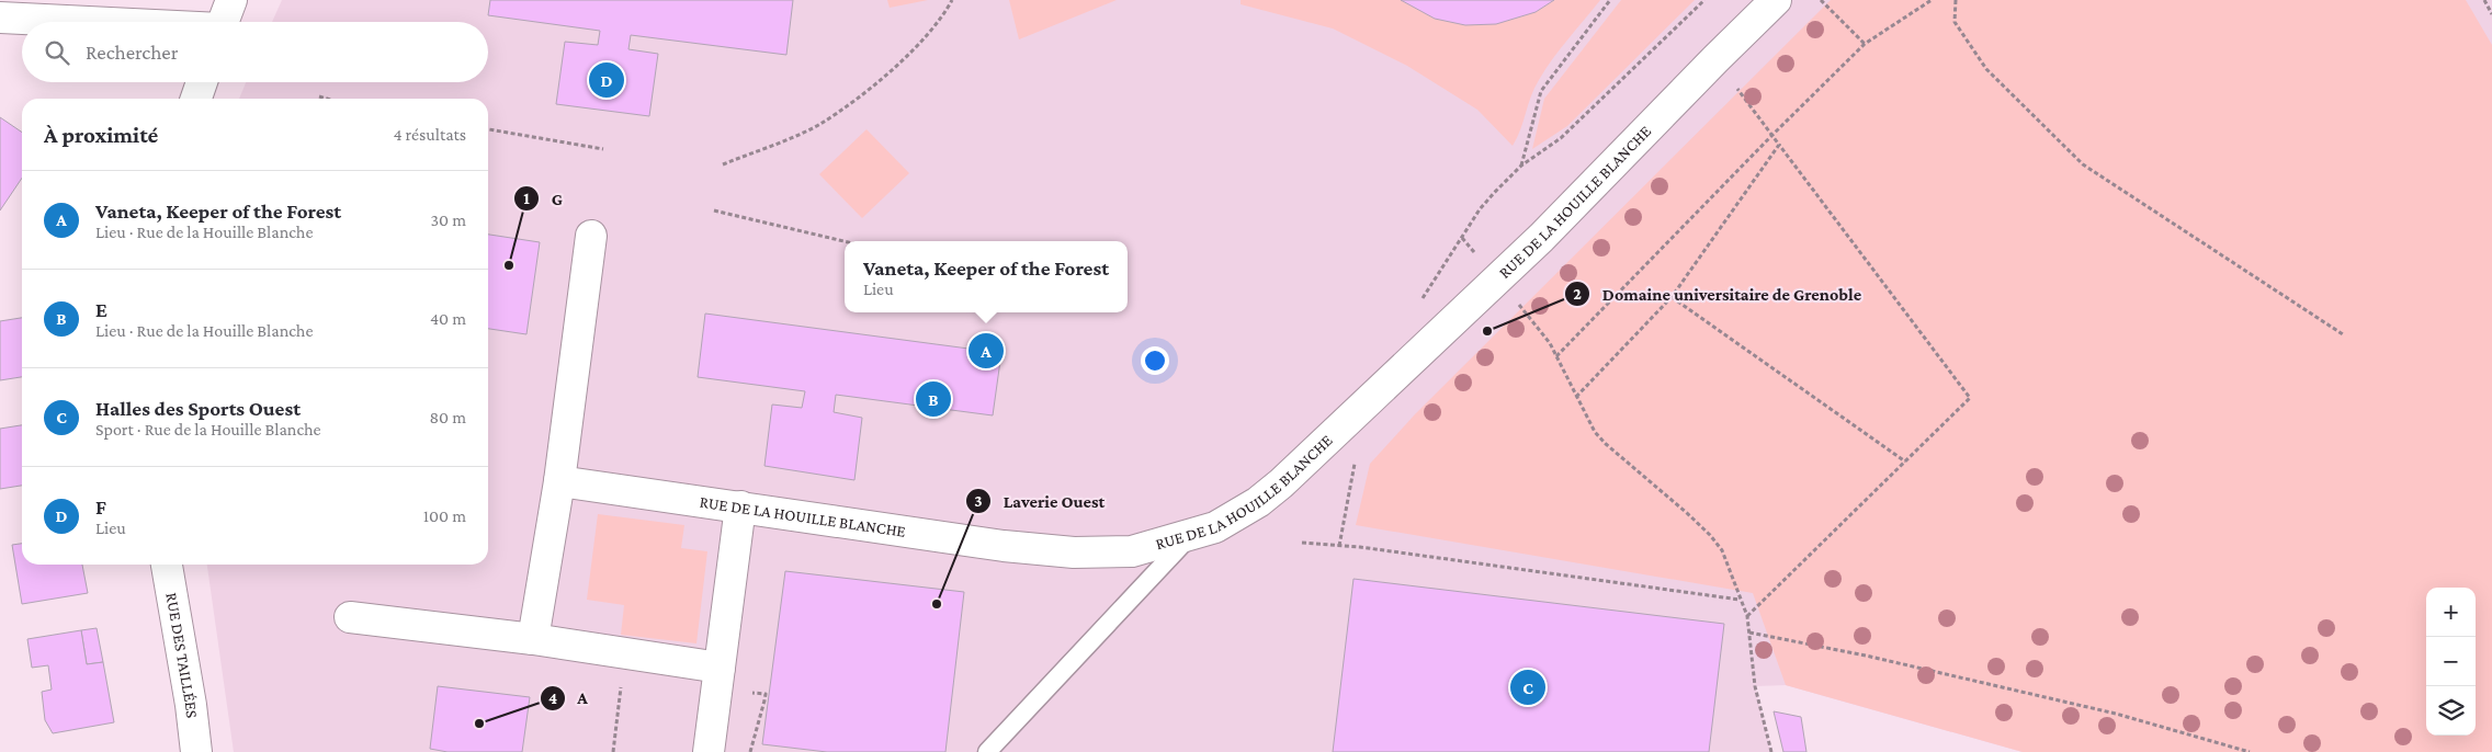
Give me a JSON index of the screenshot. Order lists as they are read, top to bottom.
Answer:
{
  "streets": {
    "street": ["RUE DE LA HOUILLE BLANCHE", "RUE DES TAILLÉES"]
  },
  "places": [
    "G",
    "Domaine universitaire de Grenoble",
    "Laverie Ouest",
    "A"
  ],
  "page": {
    "search": "Rechercher",
    "pins": [
      "D",
      "A",
      "B",
      "C"
    ],
    "heading": ["À proximité", "4 résultats"],
    "list": [
      {
        "mark": "A",
        "name": "Vaneta, Keeper of the Forest",
        "note": "Lieu · Rue de la Houille Blanche",
        "value": "30 m"
      },
      {
        "mark": "B",
        "name": "E",
        "note": "Lieu · Rue de la Houille Blanche",
        "value": "40 m"
      },
      {
        "mark": "C",
        "name": "Halles des Sports Ouest",
        "note": "Sport · Rue de la Houille Blanche",
        "value": "80 m"
      },
      {
        "mark": "D",
        "name": "F",
        "note": "Lieu",
        "value": "100 m"
      }
    ],
    "popup": ["Vaneta, Keeper of the Forest", "Lieu"],
    "map_buttons": ["+", "−"]
  }
}
